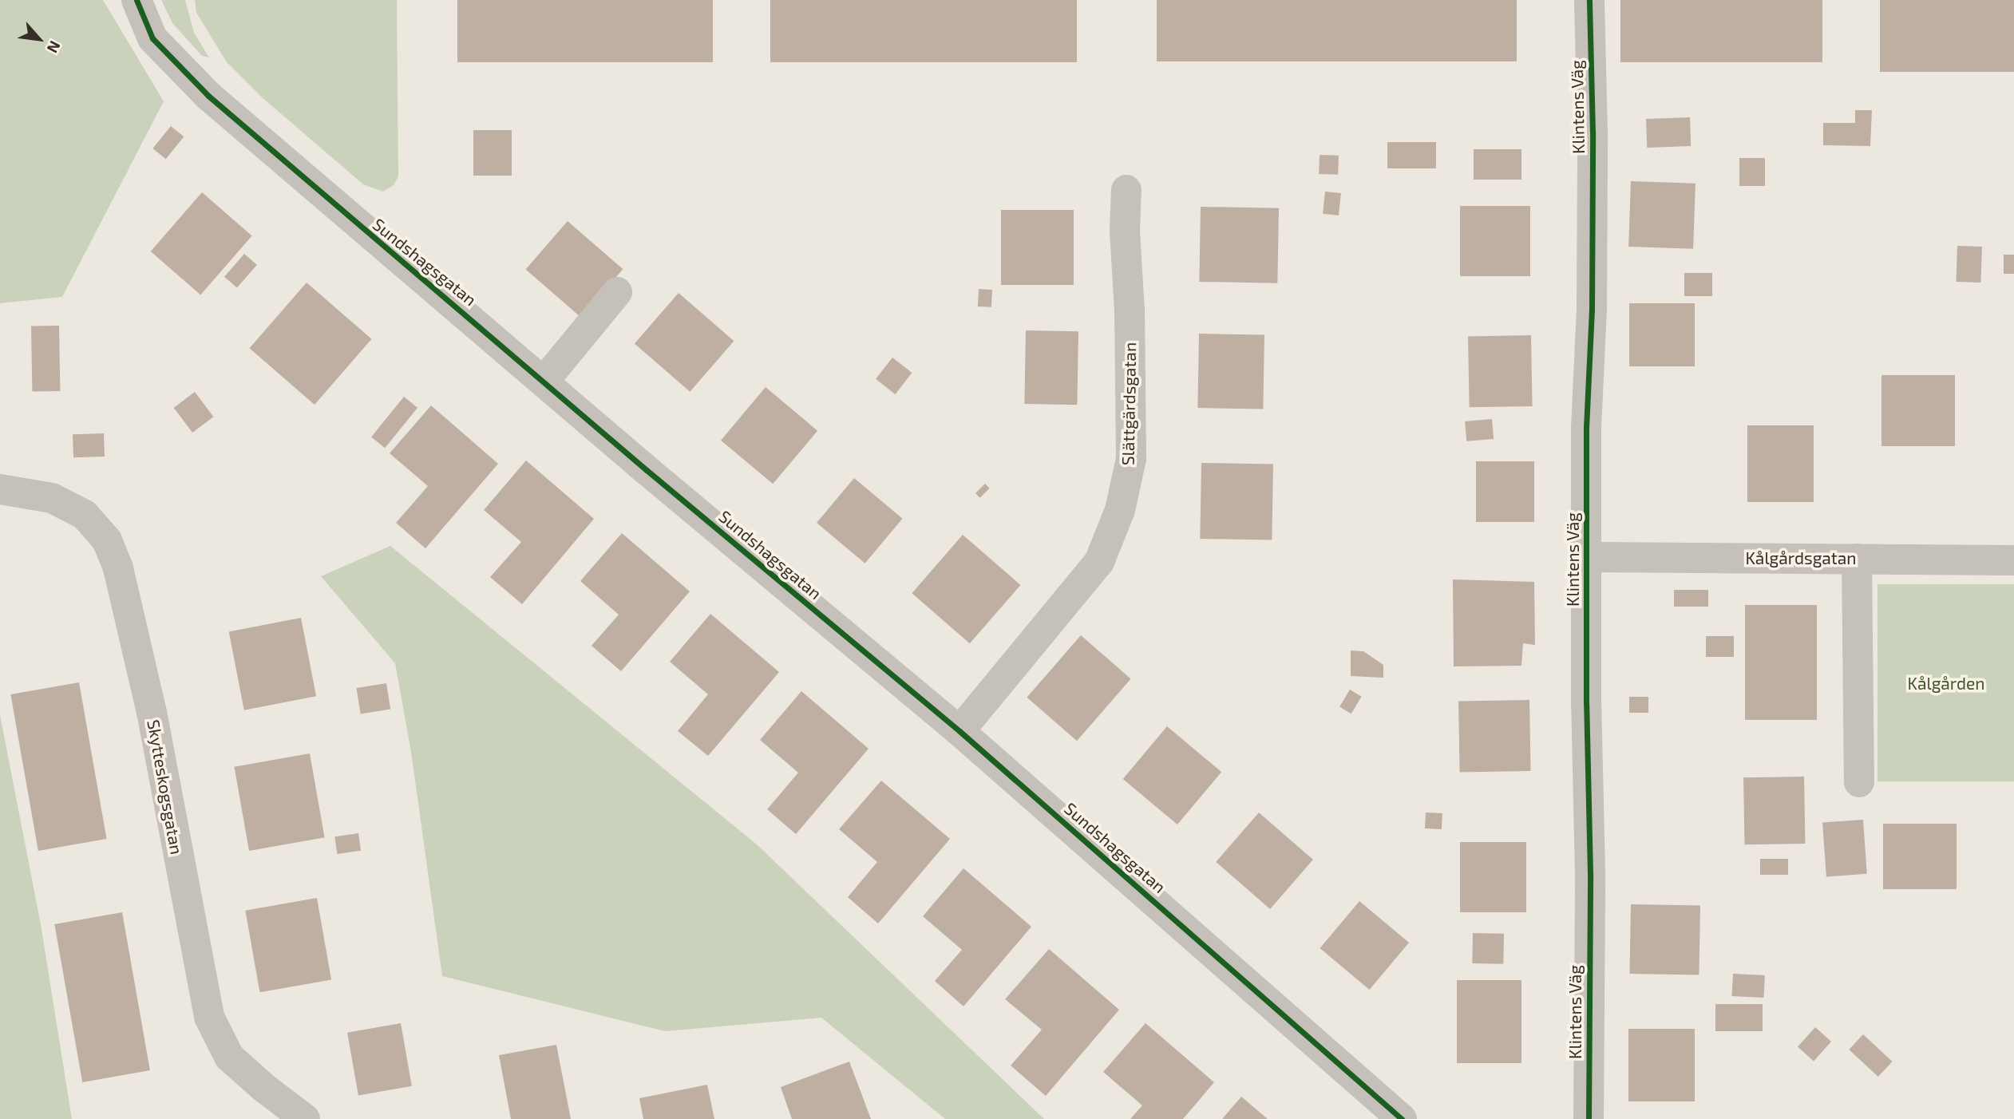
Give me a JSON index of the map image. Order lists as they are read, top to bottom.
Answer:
{
  "streets": {
    "street": [
      "Klintens Väg",
      "Sundshagsgatan",
      "Slättgärdsgatan",
      "Kålgårdsgatan",
      "Skytteskogsgatan"
    ]
  },
  "crossings": [
    ["Klintens Väg", "Kålgårdsgatan"],
    ["Sundshagsgatan", "Slättgärdsgatan"]
  ],
  "parks": ["Kålgården"],
  "north": "bottom right"
}
